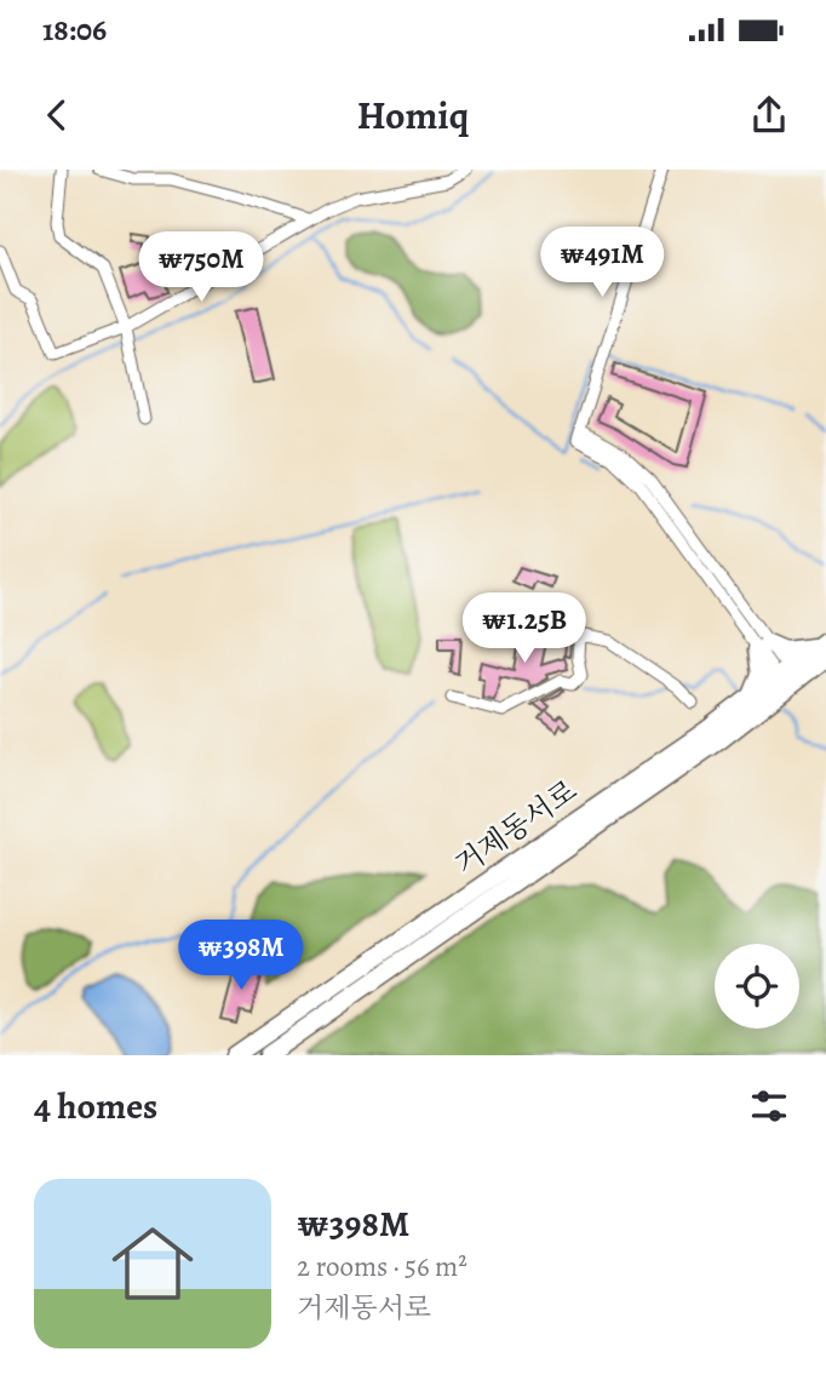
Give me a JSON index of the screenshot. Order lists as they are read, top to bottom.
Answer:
{
  "streets": {
    "main road": ["거제동서로"]
  },
  "page": {
    "status": "18:06",
    "header": "Homiq",
    "price": [
      "₩491M",
      "₩750M",
      "₩1.25B",
      "₩398M"
    ],
    "heading": "4 homes",
    "list": [
      {
        "name": "₩398M",
        "note": "2 rooms · 56 m² · 거제동서로"
      }
    ]
  }
}
